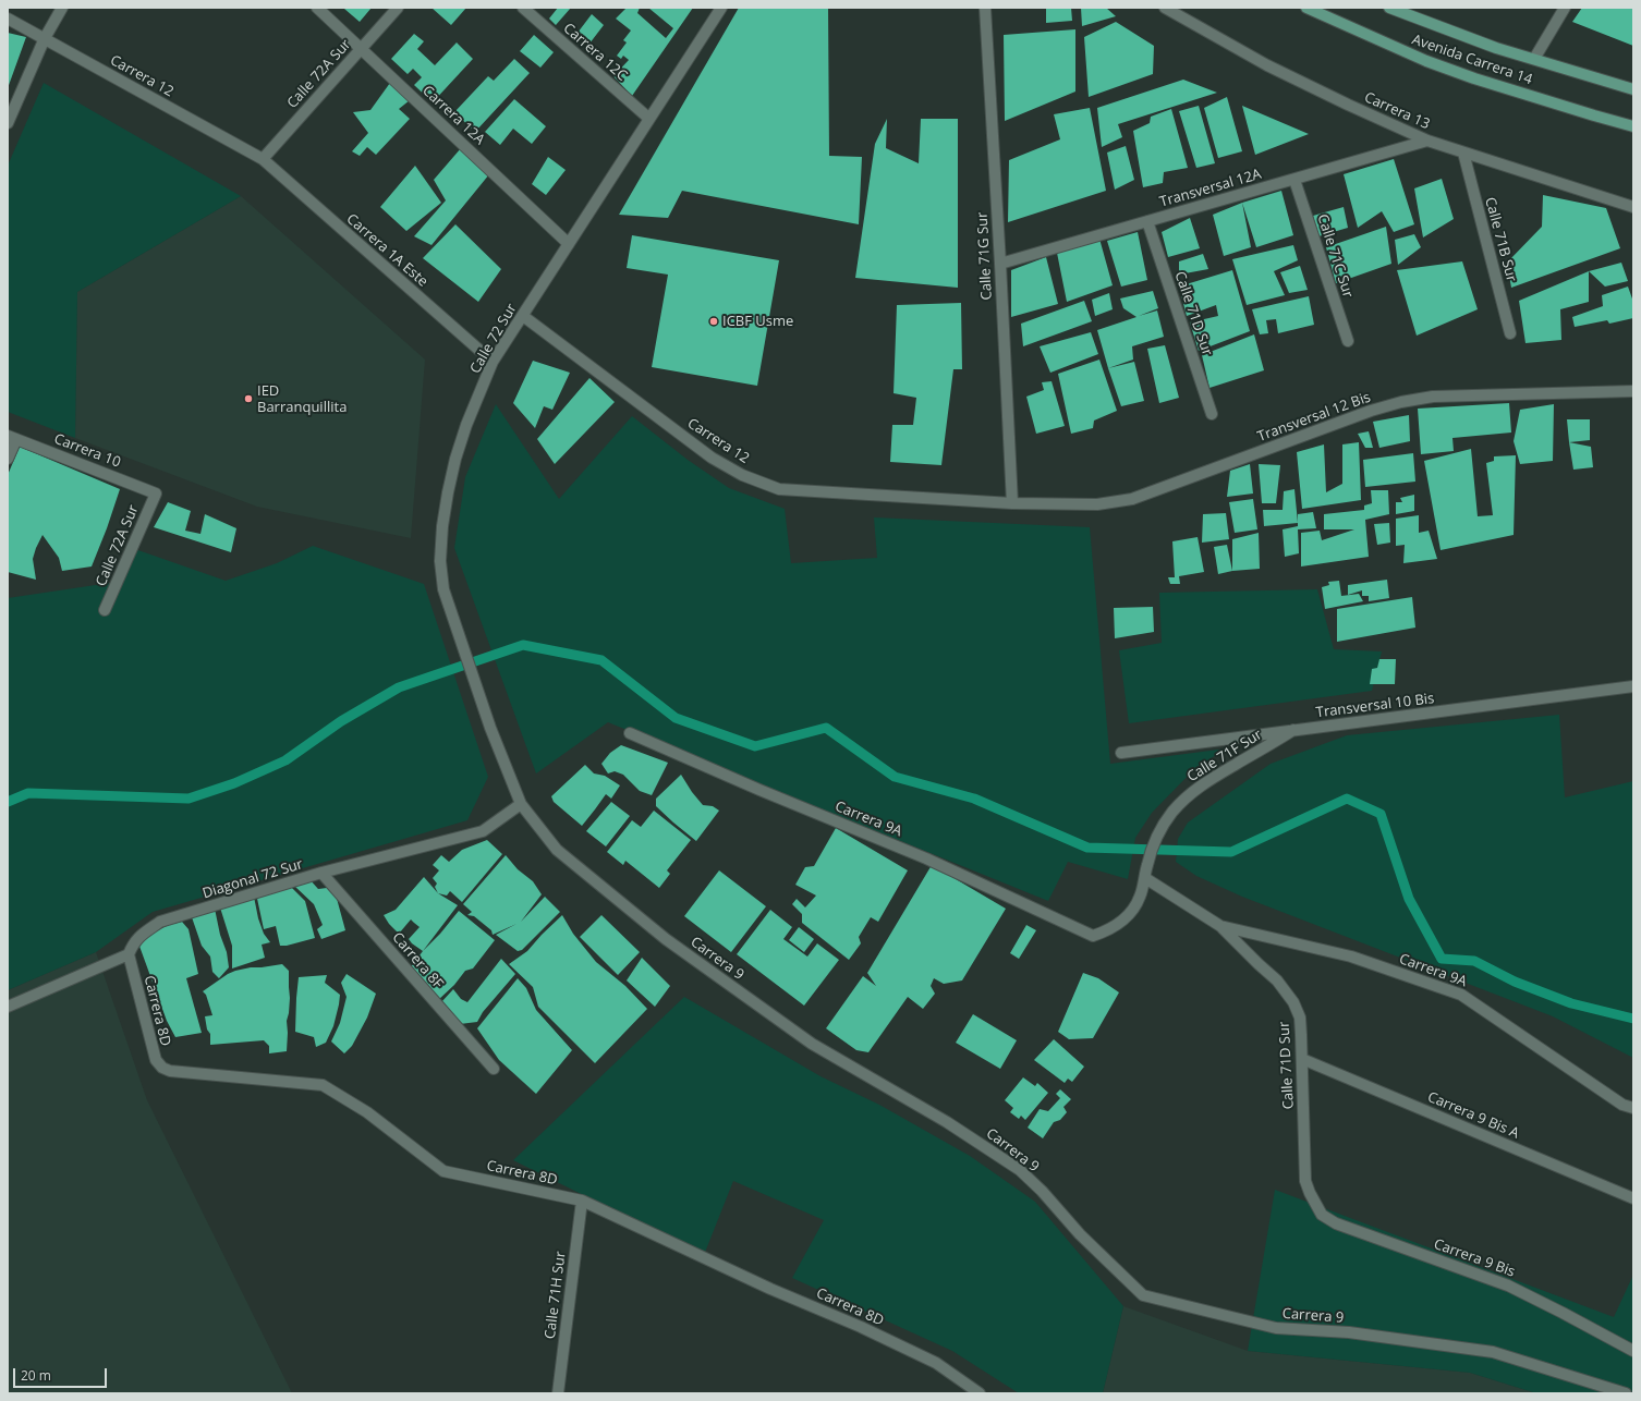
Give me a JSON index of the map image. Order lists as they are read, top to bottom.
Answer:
{
  "streets": {
    "main road": ["Avenida Carrera 14"],
    "street": [
      "Carrera 12C",
      "Calle 72A Sur",
      "Carrera 12",
      "Carrera 13",
      "Carrera 12A",
      "Transversal 12A",
      "Calle 71B Sur",
      "Carrera 1A Este",
      "Calle 71G Sur",
      "Calle 71C Sur",
      "Calle 71D Sur",
      "Calle 72 Sur",
      "Transversal 12 Bis",
      "Carrera 10",
      "Transversal 10 Bis",
      "Calle 71F Sur",
      "Carrera 9A",
      "Diagonal 72 Sur",
      "Carrera 9",
      "Carrera 8F",
      "Carrera 8D",
      "Carrera 9 Bis A",
      "Carrera 9 Bis",
      "Calle 71H Sur"
    ]
  },
  "crossings": [
    ["Carrera 12C", "Calle 72 Sur"],
    ["Calle 72A Sur", "Carrera 12"],
    ["Calle 72A Sur", "Carrera 12A"],
    ["Calle 72A Sur", "Carrera 1A Este"],
    ["Calle 72A Sur", "Carrera 10"],
    ["Carrera 12", "Carrera 1A Este"],
    ["Carrera 12", "Calle 71G Sur"],
    ["Carrera 12", "Calle 72 Sur"],
    ["Carrera 12", "Transversal 12 Bis"],
    ["Carrera 13", "Transversal 12A"],
    ["Carrera 13", "Calle 71B Sur"],
    ["Carrera 12A", "Calle 72 Sur"],
    ["Transversal 12A", "Calle 71G Sur"],
    ["Transversal 12A", "Calle 71C Sur"],
    ["Transversal 12A", "Calle 71D Sur"],
    ["Carrera 1A Este", "Calle 72 Sur"],
    ["Calle 71G Sur", "Transversal 12 Bis"],
    ["Calle 71D Sur", "Calle 71F Sur"],
    ["Calle 71D Sur", "Carrera 9A"],
    ["Calle 71D Sur", "Carrera 9 Bis A"],
    ["Calle 71D Sur", "Carrera 9 Bis"],
    ["Calle 72 Sur", "Carrera 9"],
    ["Transversal 10 Bis", "Calle 71F Sur"],
    ["Calle 71F Sur", "Carrera 9A"],
    ["Diagonal 72 Sur", "Carrera 9"],
    ["Diagonal 72 Sur", "Carrera 8F"],
    ["Diagonal 72 Sur", "Carrera 8D"],
    ["Carrera 8D", "Calle 71H Sur"]
  ],
  "places": ["ICBF Usme", "IED Barranquillita"],
  "scale_bar": "20 m"
}
